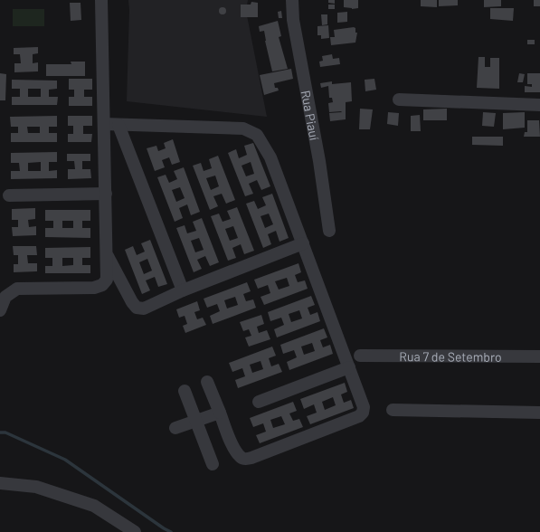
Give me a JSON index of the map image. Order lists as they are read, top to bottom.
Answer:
{
  "streets": {
    "street": ["Rua Piauí", "Rua 7 de Setembro"]
  }
}
